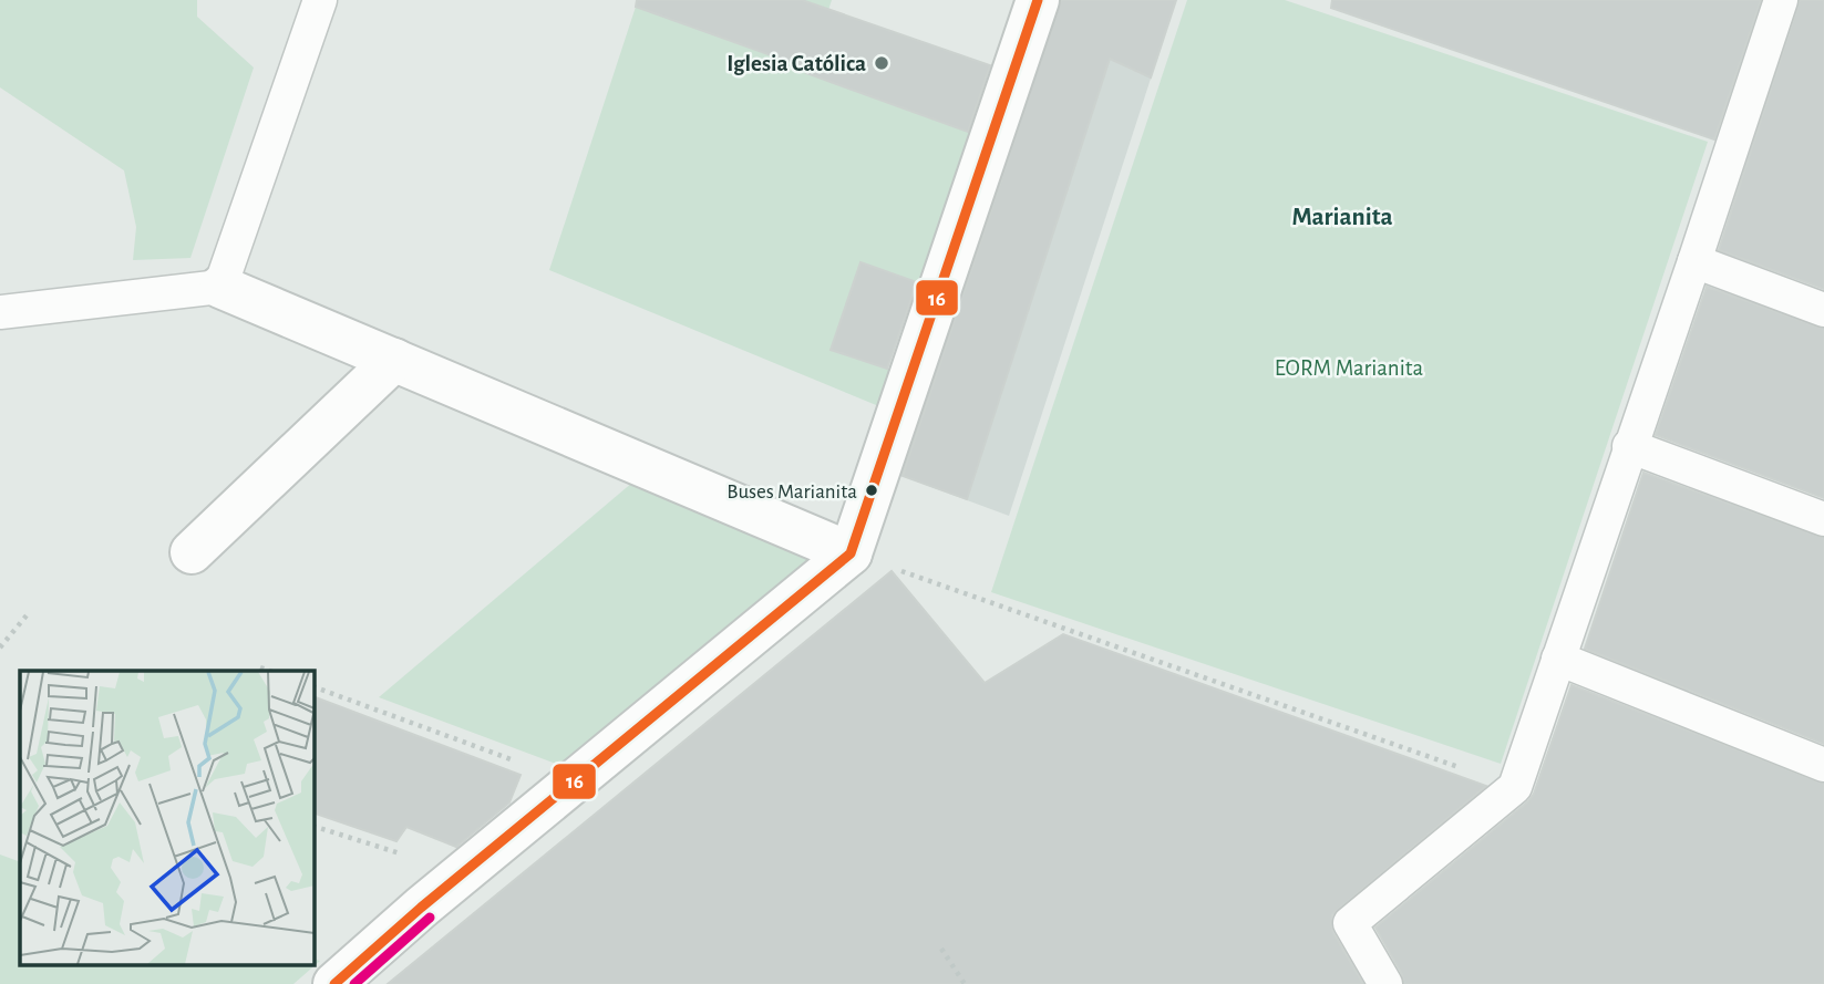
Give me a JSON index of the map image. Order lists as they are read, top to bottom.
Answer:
{
  "districts": ["Marianita"],
  "parks": ["EORM Marianita"],
  "places": ["Iglesia Católica", "Buses Marianita"],
  "lines": ["transit line 16"]
}
